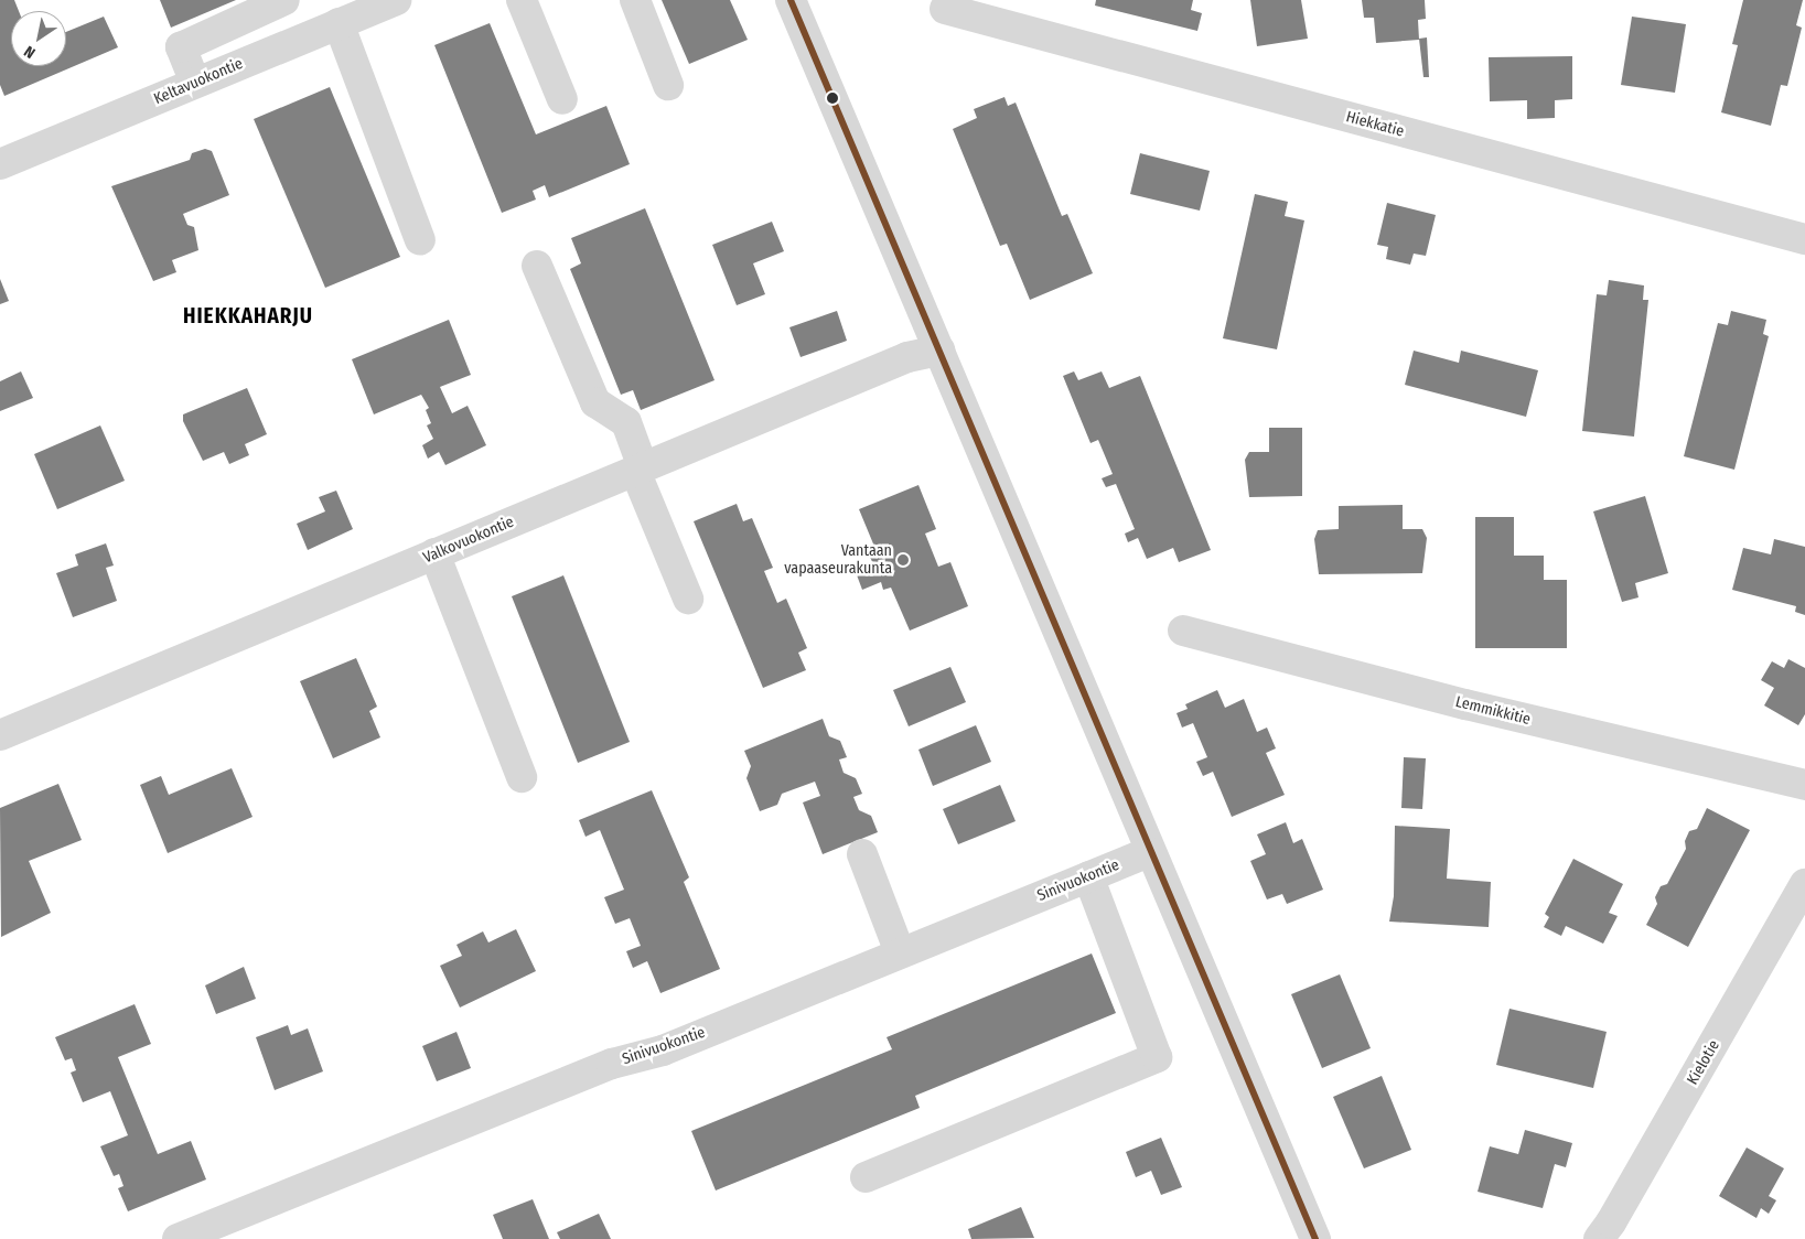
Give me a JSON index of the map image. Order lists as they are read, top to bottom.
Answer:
{
  "streets": {
    "street": [
      "Keltavuokontie",
      "Hiekkatie",
      "Valkovuokontie",
      "Lemmikkitie",
      "Sinivuokontie",
      "Kielotie"
    ]
  },
  "districts": ["HIEKKAHARJU"],
  "places": ["Vantaan vapaaseurakunta"],
  "north": "bottom left"
}
